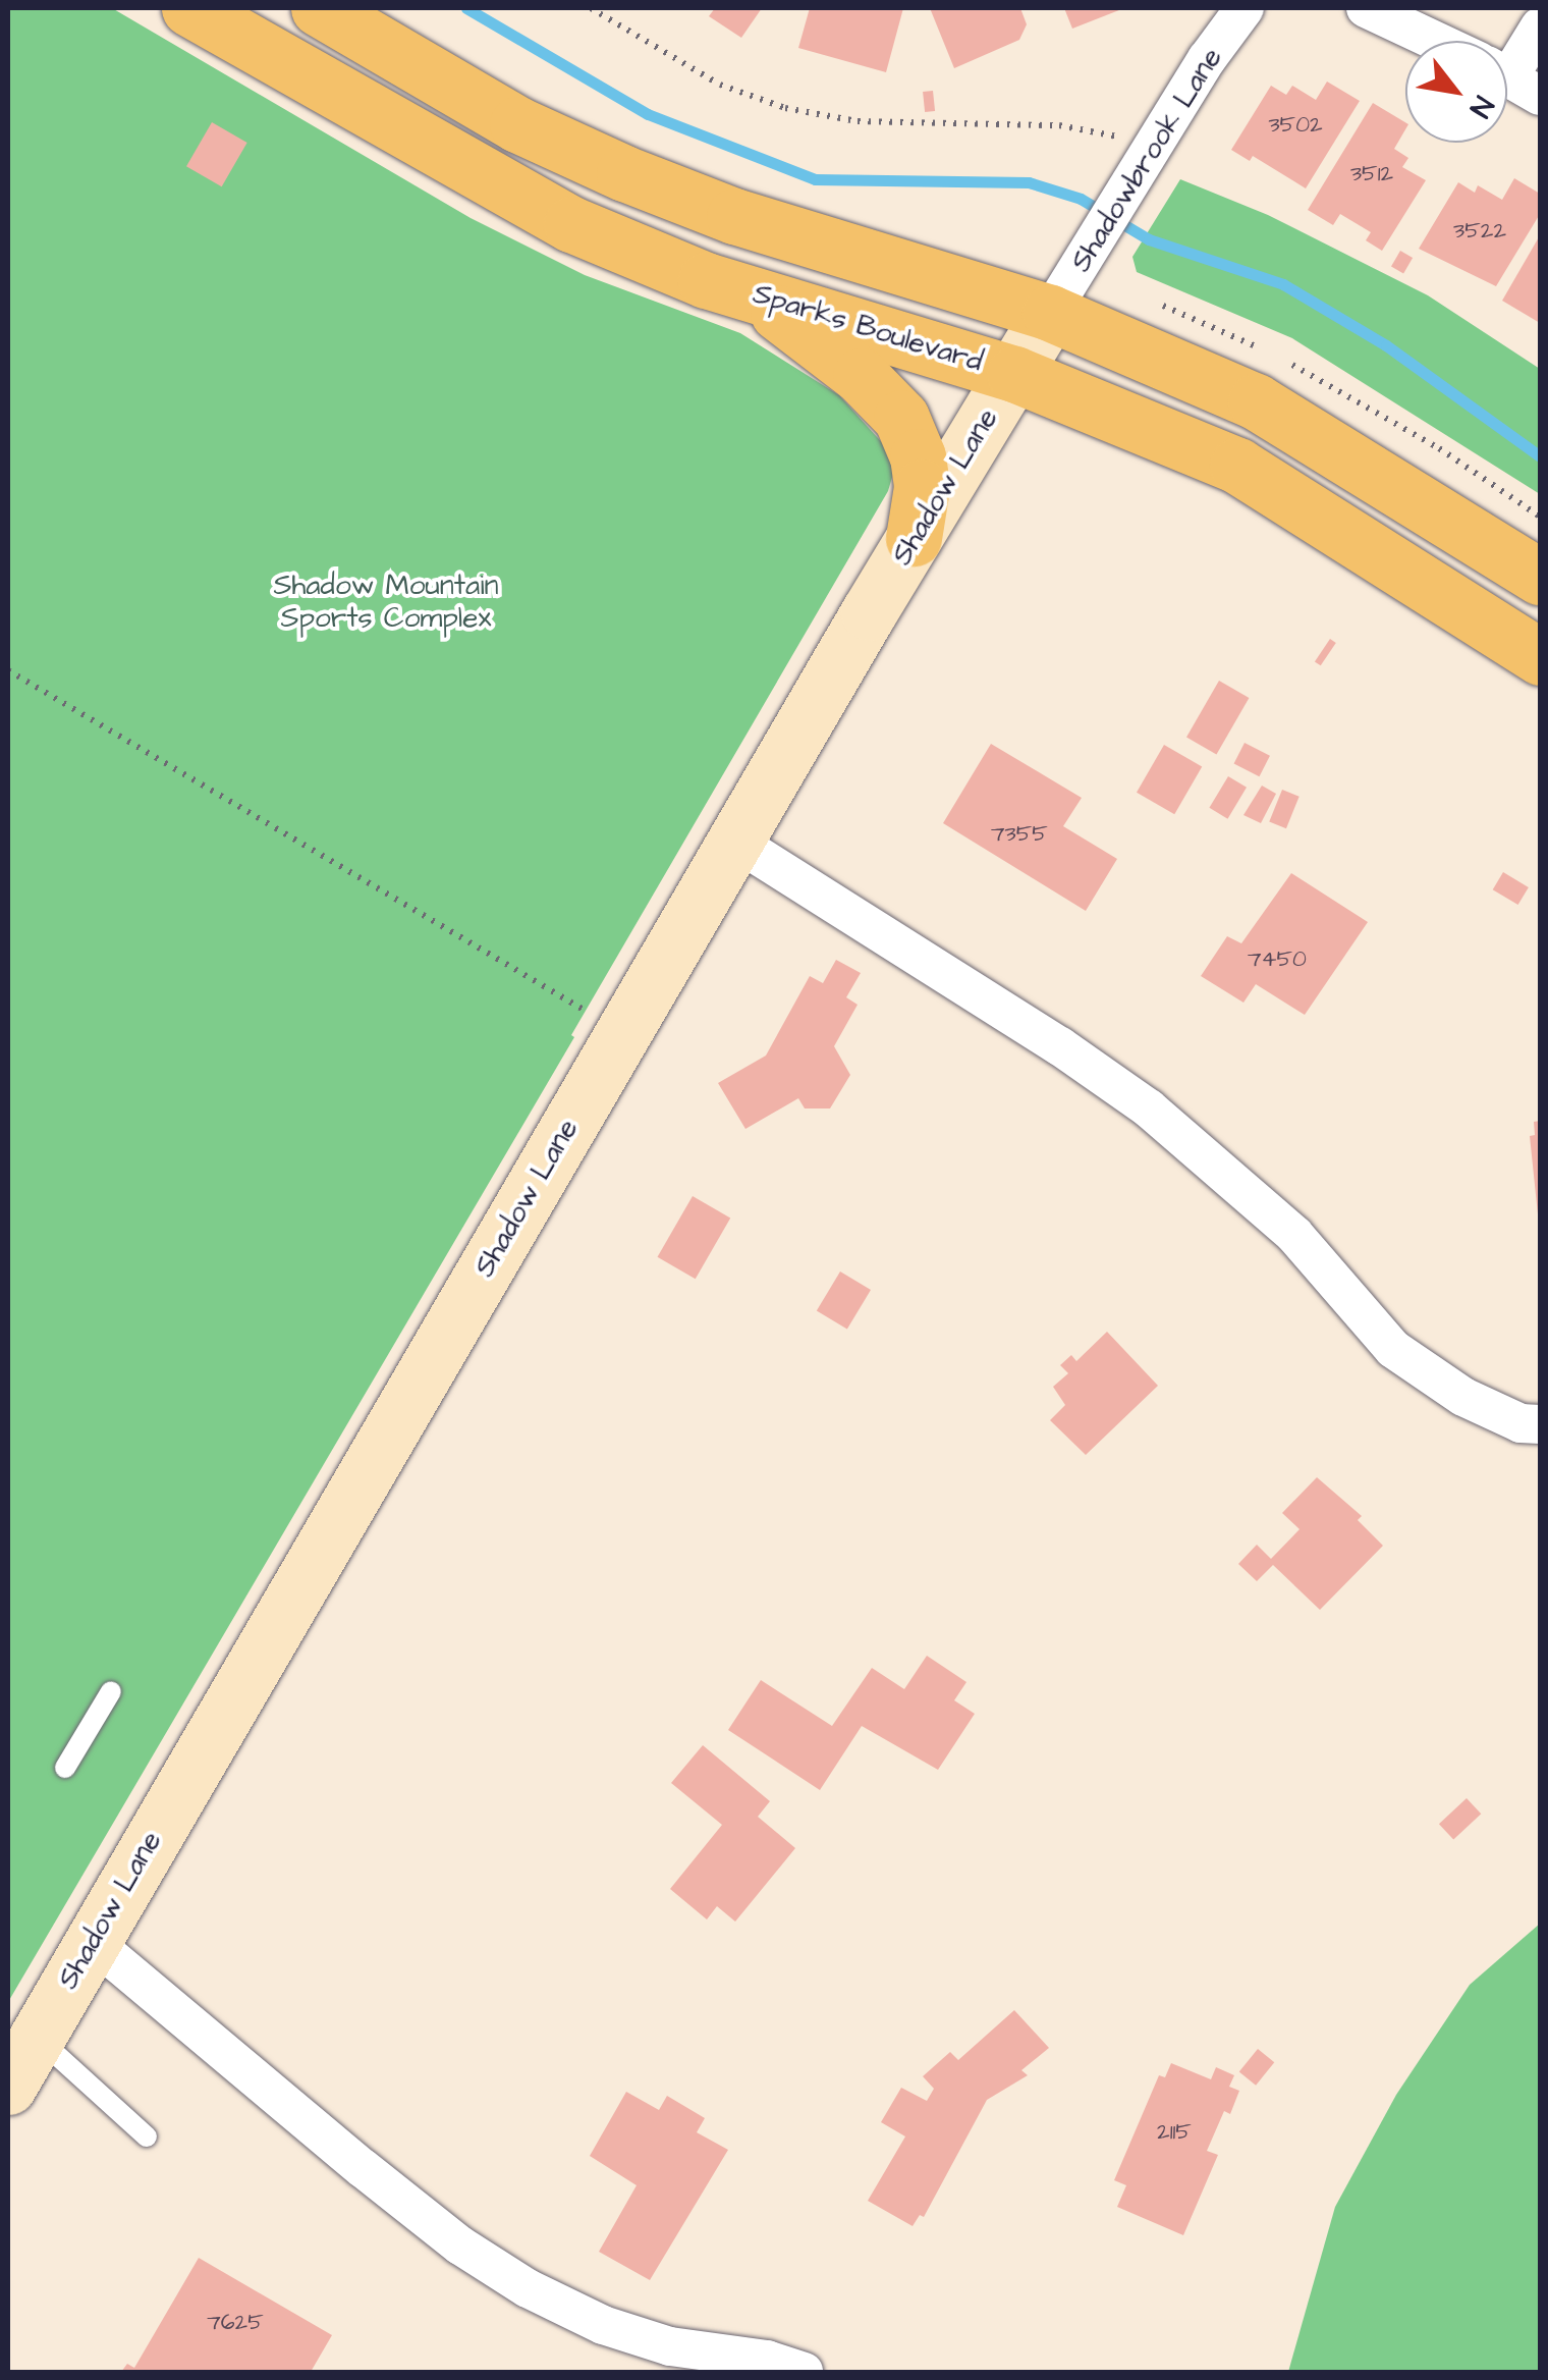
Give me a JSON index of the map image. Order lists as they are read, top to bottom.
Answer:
{
  "streets": {
    "main road": ["Sparks Boulevard"],
    "street": ["Shadowbrook Lane", "Shadow Lane"]
  },
  "crossings": [
    ["Shadowbrook Lane", "Shadow Lane"],
    ["Sparks Boulevard", "Shadow Lane"]
  ],
  "parks": ["Shadow Mountain Sports Complex"],
  "house_numbers": [
    "3502",
    "3512",
    "3522",
    "7355",
    "7450",
    "2115",
    "7625"
  ],
  "north": "bottom right"
}
